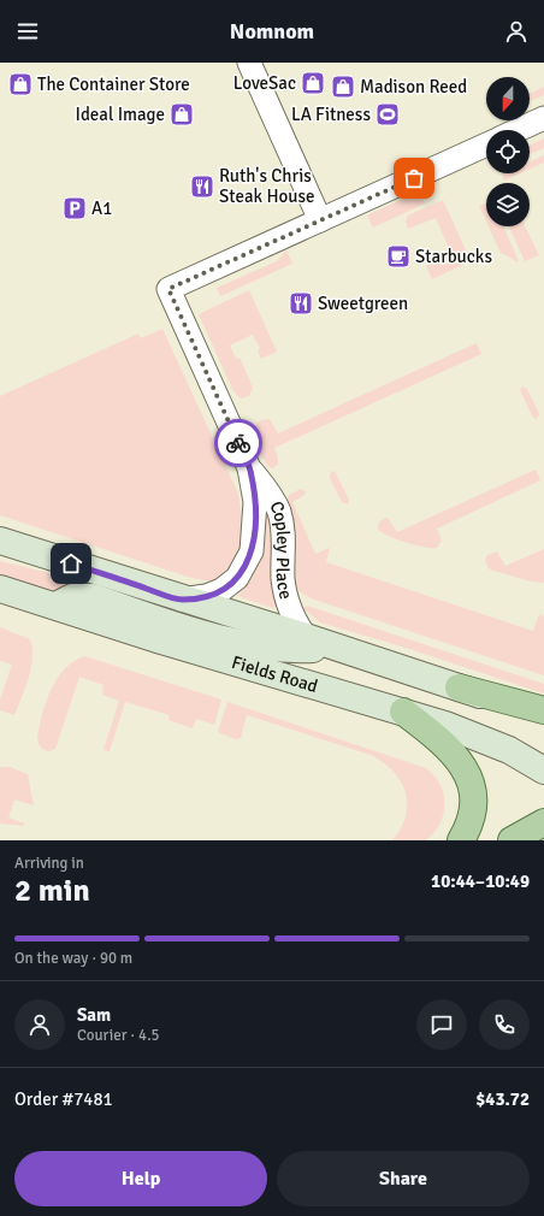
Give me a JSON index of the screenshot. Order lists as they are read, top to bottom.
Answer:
{
  "streets": {
    "main road": ["Fields Road"],
    "street": ["Copley Place"]
  },
  "places": {
    "shop": [
      "LoveSac",
      "The Container Store",
      "Madison Reed",
      "Ideal Image"
    ],
    "sports": ["LA Fitness"],
    "restaurant": ["Ruth's Chris Steak House", "Sweetgreen"],
    "parking": ["A1"],
    "cafe": ["Starbucks"]
  },
  "north": "bottom",
  "page": {
    "header": "Nomnom",
    "heading": ["2 min", "Arriving in", "10:44–10:49"],
    "panel": [
      "Sam",
      "Courier · 4.5",
      "Order #7481",
      "$43.72"
    ],
    "bar": "On the way · 90 m",
    "buttons": ["Help", "Share"]
  }
}
